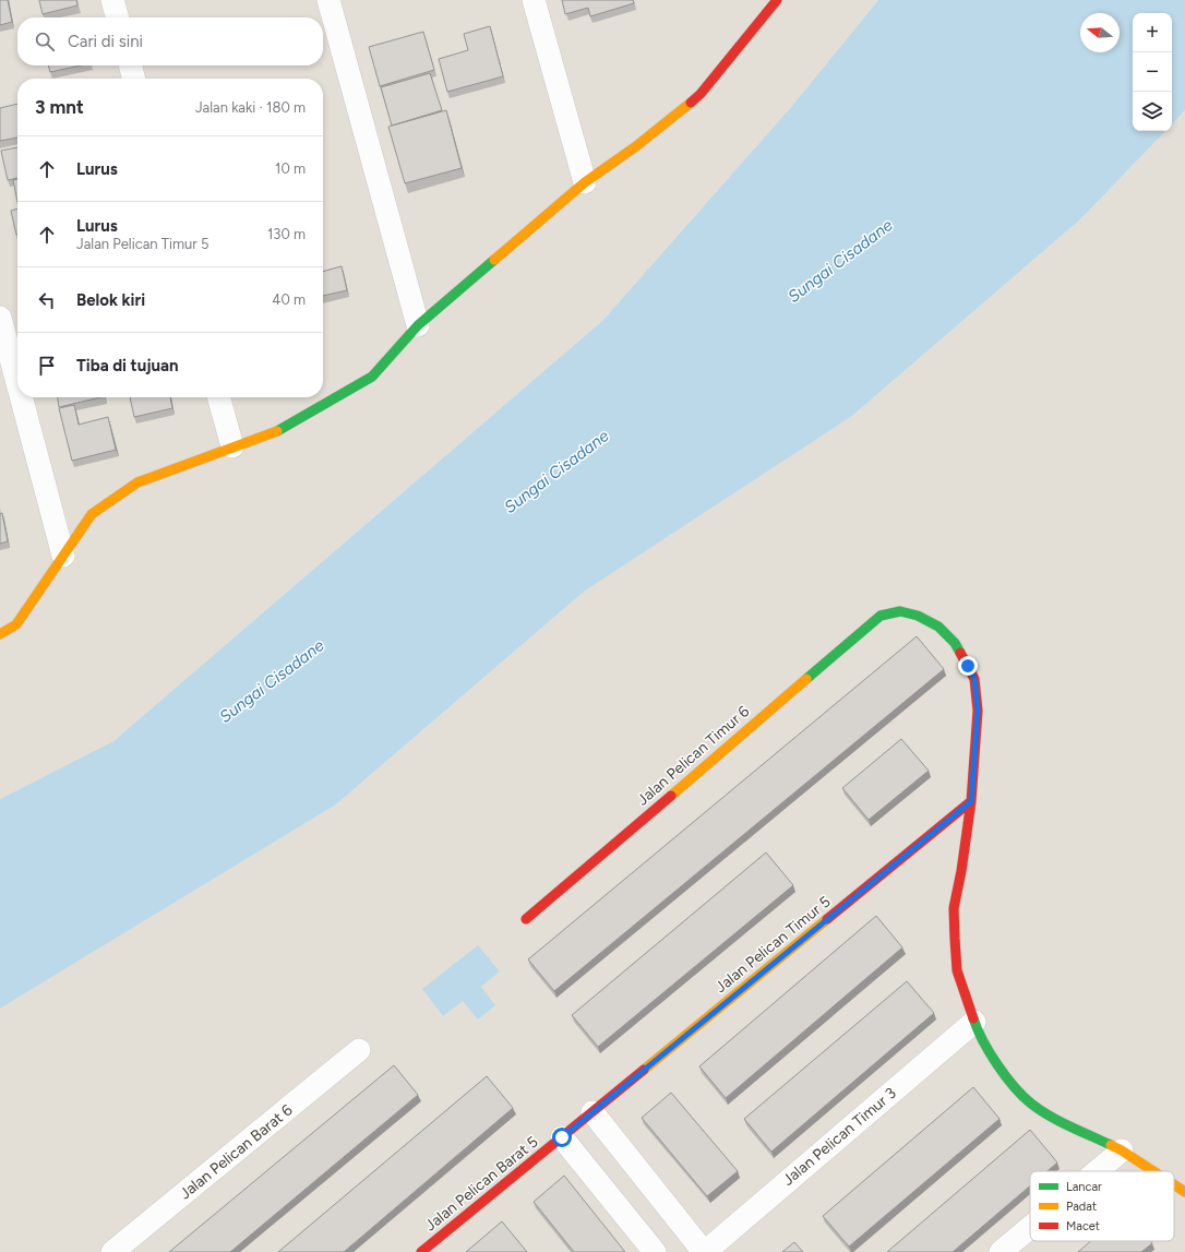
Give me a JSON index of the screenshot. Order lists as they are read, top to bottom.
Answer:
{
  "streets": {
    "street": [
      "Jalan Pelican Timur 6",
      "Jalan Pelican Timur 5",
      "Jalan Pelican Timur 3",
      "Jalan Pelican Barat 6",
      "Jalan Pelican Barat 5"
    ]
  },
  "crossings": [
    ["Jalan Pelican Timur 6", "Jalan Pelican Timur 5"],
    ["Jalan Pelican Timur 5", "Jalan Pelican Barat 5"]
  ],
  "water": ["Sungai Cisadane"],
  "legend": ["Lancar", "Padat", "Macet"],
  "north": "left",
  "page": {
    "map_buttons": ["+", "−"],
    "search": "Cari di sini",
    "heading": ["3 mnt", "Jalan kaki · 180 m"],
    "list": [
      ["Lurus", "10 m"],
      ["Lurus", "Jalan Pelican Timur 5", "130 m"],
      ["Belok kiri", "40 m"],
      "Tiba di tujuan"
    ]
  }
}
